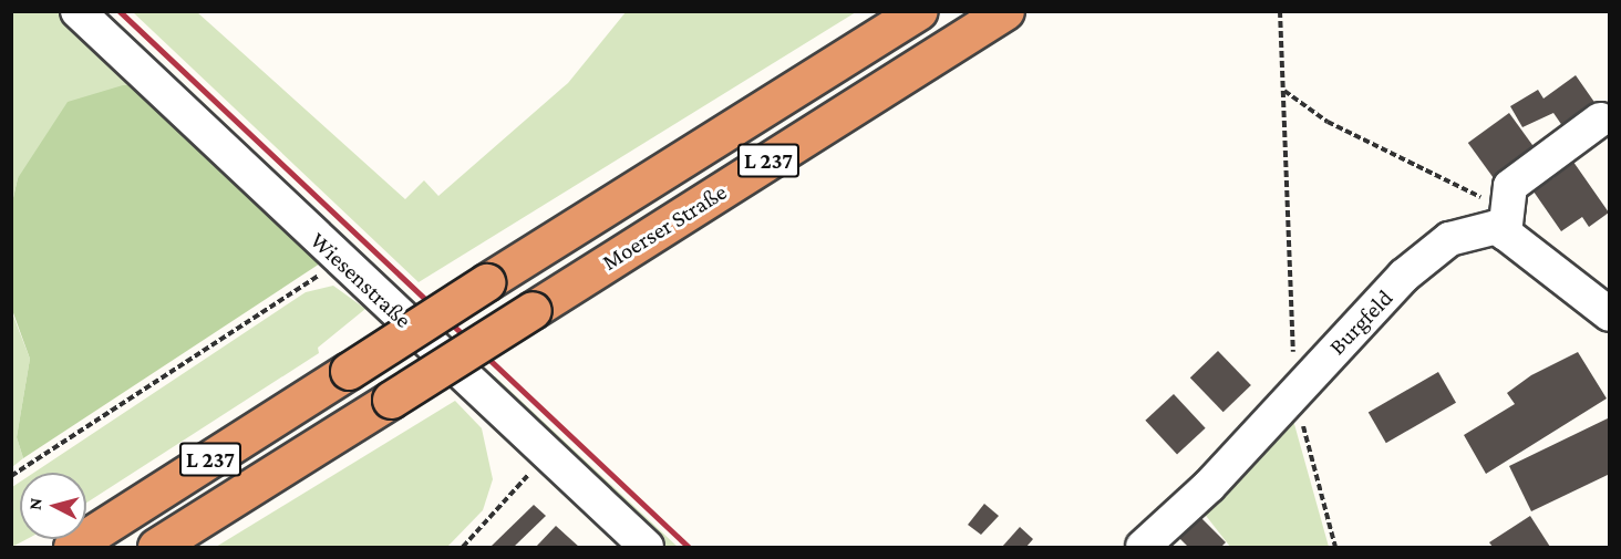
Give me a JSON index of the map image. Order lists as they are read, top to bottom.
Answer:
{
  "streets": {
    "highway": ["L 237", "Moerser Straße"],
    "street": ["Wiesenstraße", "Burgfeld"]
  },
  "north": "left"
}
